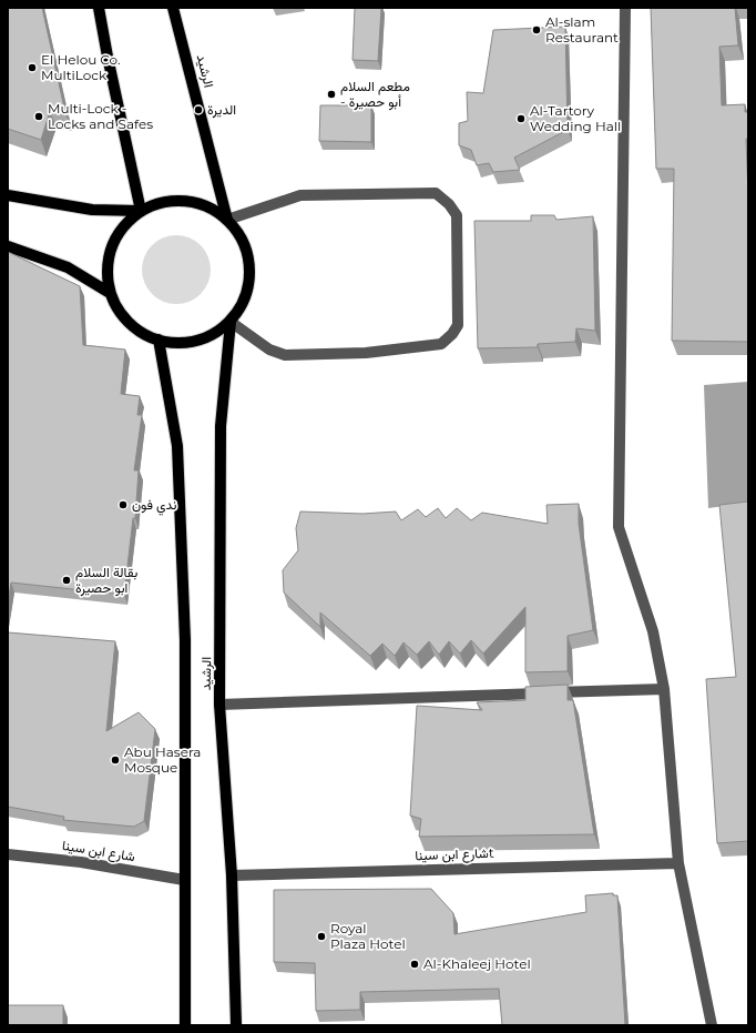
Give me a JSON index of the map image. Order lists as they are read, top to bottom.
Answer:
{
  "streets": {
    "main road": ["الرشيد"],
    "street": ["شارع ابن سينا", "شارع ابن سيناt"]
  },
  "crossings": [
    ["الرشيد", "شارع ابن سينا"],
    ["الرشيد", "شارع ابن سيناt"]
  ],
  "places": [
    "Al-slam Restaurant",
    "El Helou Co. MultiLock",
    "مطعم السلام - أبو حصيرة",
    "الديرة",
    "Multi-Lock - Locks and Safes",
    "Al-Tartory Wedding Hall",
    "ندي فون",
    "بقالة السلام ابو حصيرة",
    "Abu Hasera Mosque",
    "Royal Plaza Hotel",
    "Al-Khaleej Hotel"
  ]
}
